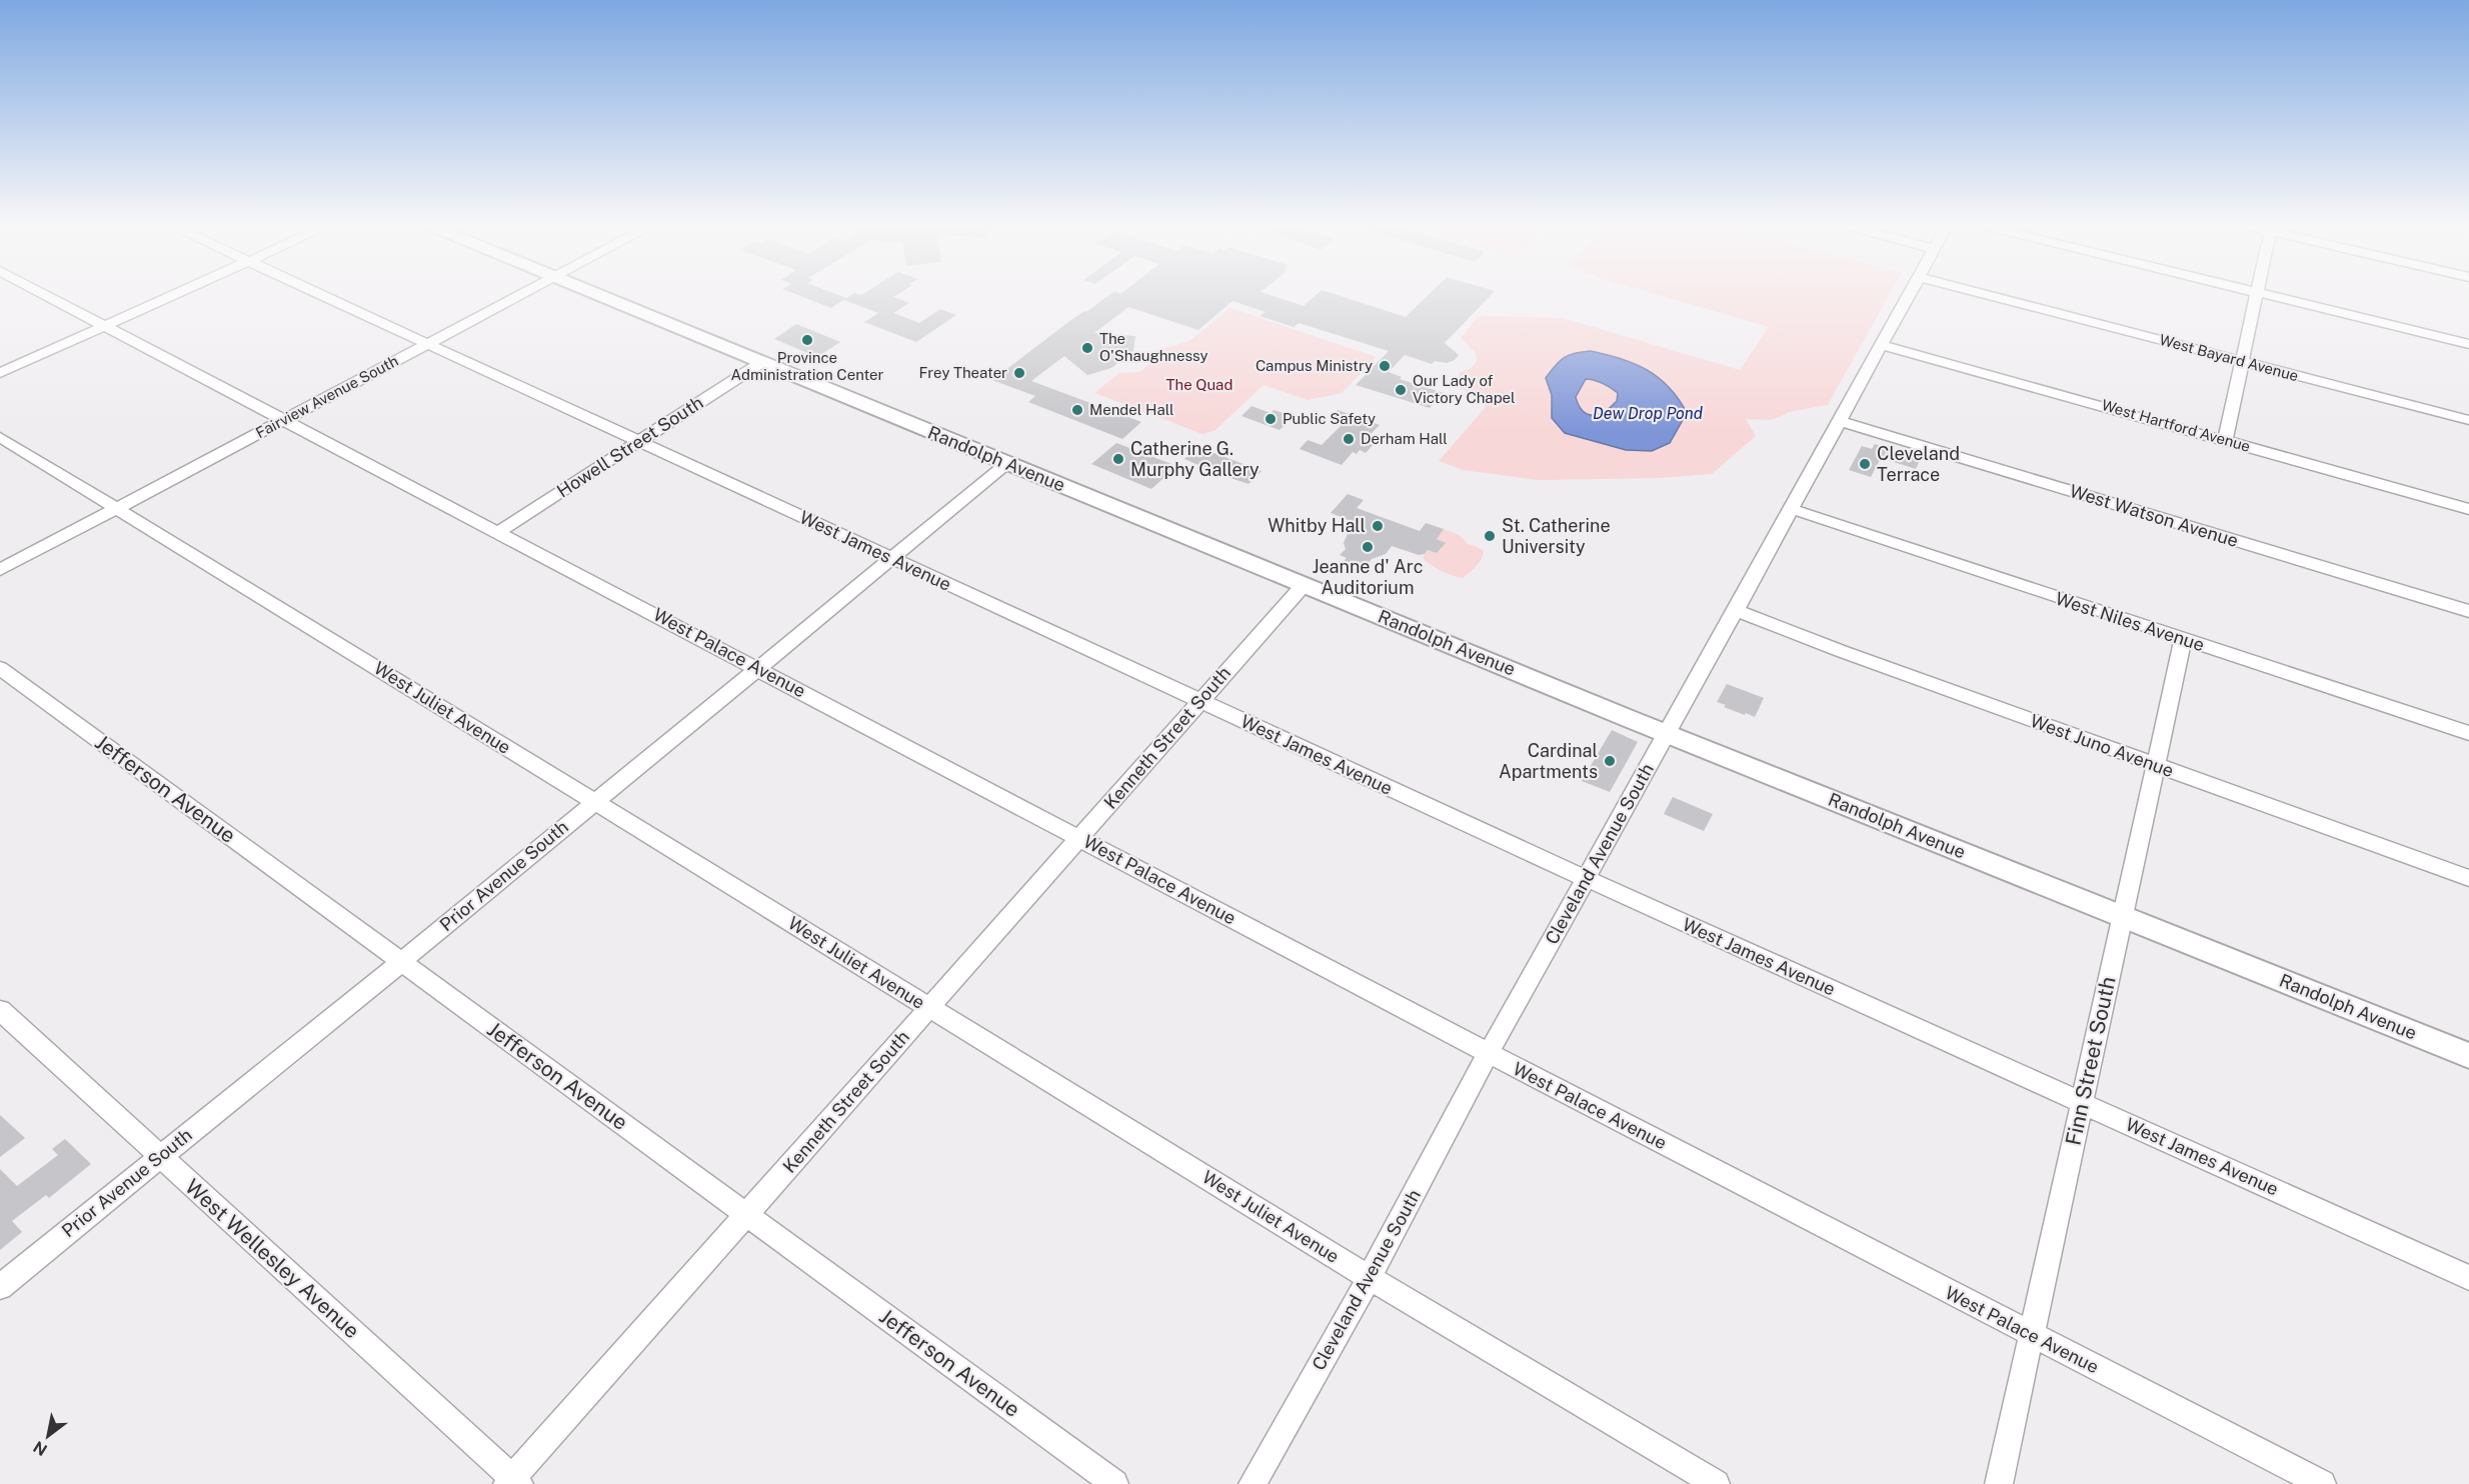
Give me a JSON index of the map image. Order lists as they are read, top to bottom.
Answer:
{
  "streets": {
    "main road": ["Randolph Avenue"],
    "street": [
      "West Bayard Avenue",
      "Fairview Avenue South",
      "West Hartford Avenue",
      "Howell Street South",
      "West Watson Avenue",
      "West James Avenue",
      "West Niles Avenue",
      "West Palace Avenue",
      "West Juliet Avenue",
      "Kenneth Street South",
      "West Juno Avenue",
      "Jefferson Avenue",
      "Cleveland Avenue South",
      "Prior Avenue South",
      "Finn Street South",
      "West Wellesley Avenue"
    ]
  },
  "crossings": [
    ["Fairview Avenue South", "West James Avenue"],
    ["Fairview Avenue South", "West Palace Avenue"],
    ["Fairview Avenue South", "West Juliet Avenue"],
    ["West Hartford Avenue", "Cleveland Avenue South"],
    ["Howell Street South", "Randolph Avenue"],
    ["Howell Street South", "West James Avenue"],
    ["Howell Street South", "West Palace Avenue"],
    ["Randolph Avenue", "Kenneth Street South"],
    ["Randolph Avenue", "Cleveland Avenue South"],
    ["Randolph Avenue", "Prior Avenue South"],
    ["Randolph Avenue", "Finn Street South"],
    ["West Watson Avenue", "Cleveland Avenue South"],
    ["West James Avenue", "Kenneth Street South"],
    ["West James Avenue", "Cleveland Avenue South"],
    ["West James Avenue", "Prior Avenue South"],
    ["West James Avenue", "Finn Street South"],
    ["West Niles Avenue", "Cleveland Avenue South"],
    ["West Niles Avenue", "Finn Street South"],
    ["West Palace Avenue", "Kenneth Street South"],
    ["West Palace Avenue", "Cleveland Avenue South"],
    ["West Palace Avenue", "Prior Avenue South"],
    ["West Palace Avenue", "Finn Street South"],
    ["West Juliet Avenue", "Kenneth Street South"],
    ["West Juliet Avenue", "Cleveland Avenue South"],
    ["West Juliet Avenue", "Prior Avenue South"],
    ["Kenneth Street South", "Jefferson Avenue"],
    ["Kenneth Street South", "West Wellesley Avenue"],
    ["West Juno Avenue", "Cleveland Avenue South"],
    ["West Juno Avenue", "Finn Street South"],
    ["Jefferson Avenue", "Prior Avenue South"],
    ["Prior Avenue South", "West Wellesley Avenue"]
  ],
  "water": ["Dew Drop Pond"],
  "parks": ["The Quad"],
  "places": [
    "Province Administration Center",
    "The O'Shaughnessy",
    "Campus Ministry",
    "Frey Theater",
    "Our Lady of Victory Chapel",
    "Mendel Hall",
    "Public Safety",
    "Derham Hall",
    "Catherine G. Murphy Gallery",
    "Cleveland Terrace",
    "Whitby Hall",
    "St. Catherine University",
    "Jeanne d' Arc Auditorium",
    "Cardinal Apartments"
  ],
  "north": "bottom left"
}
